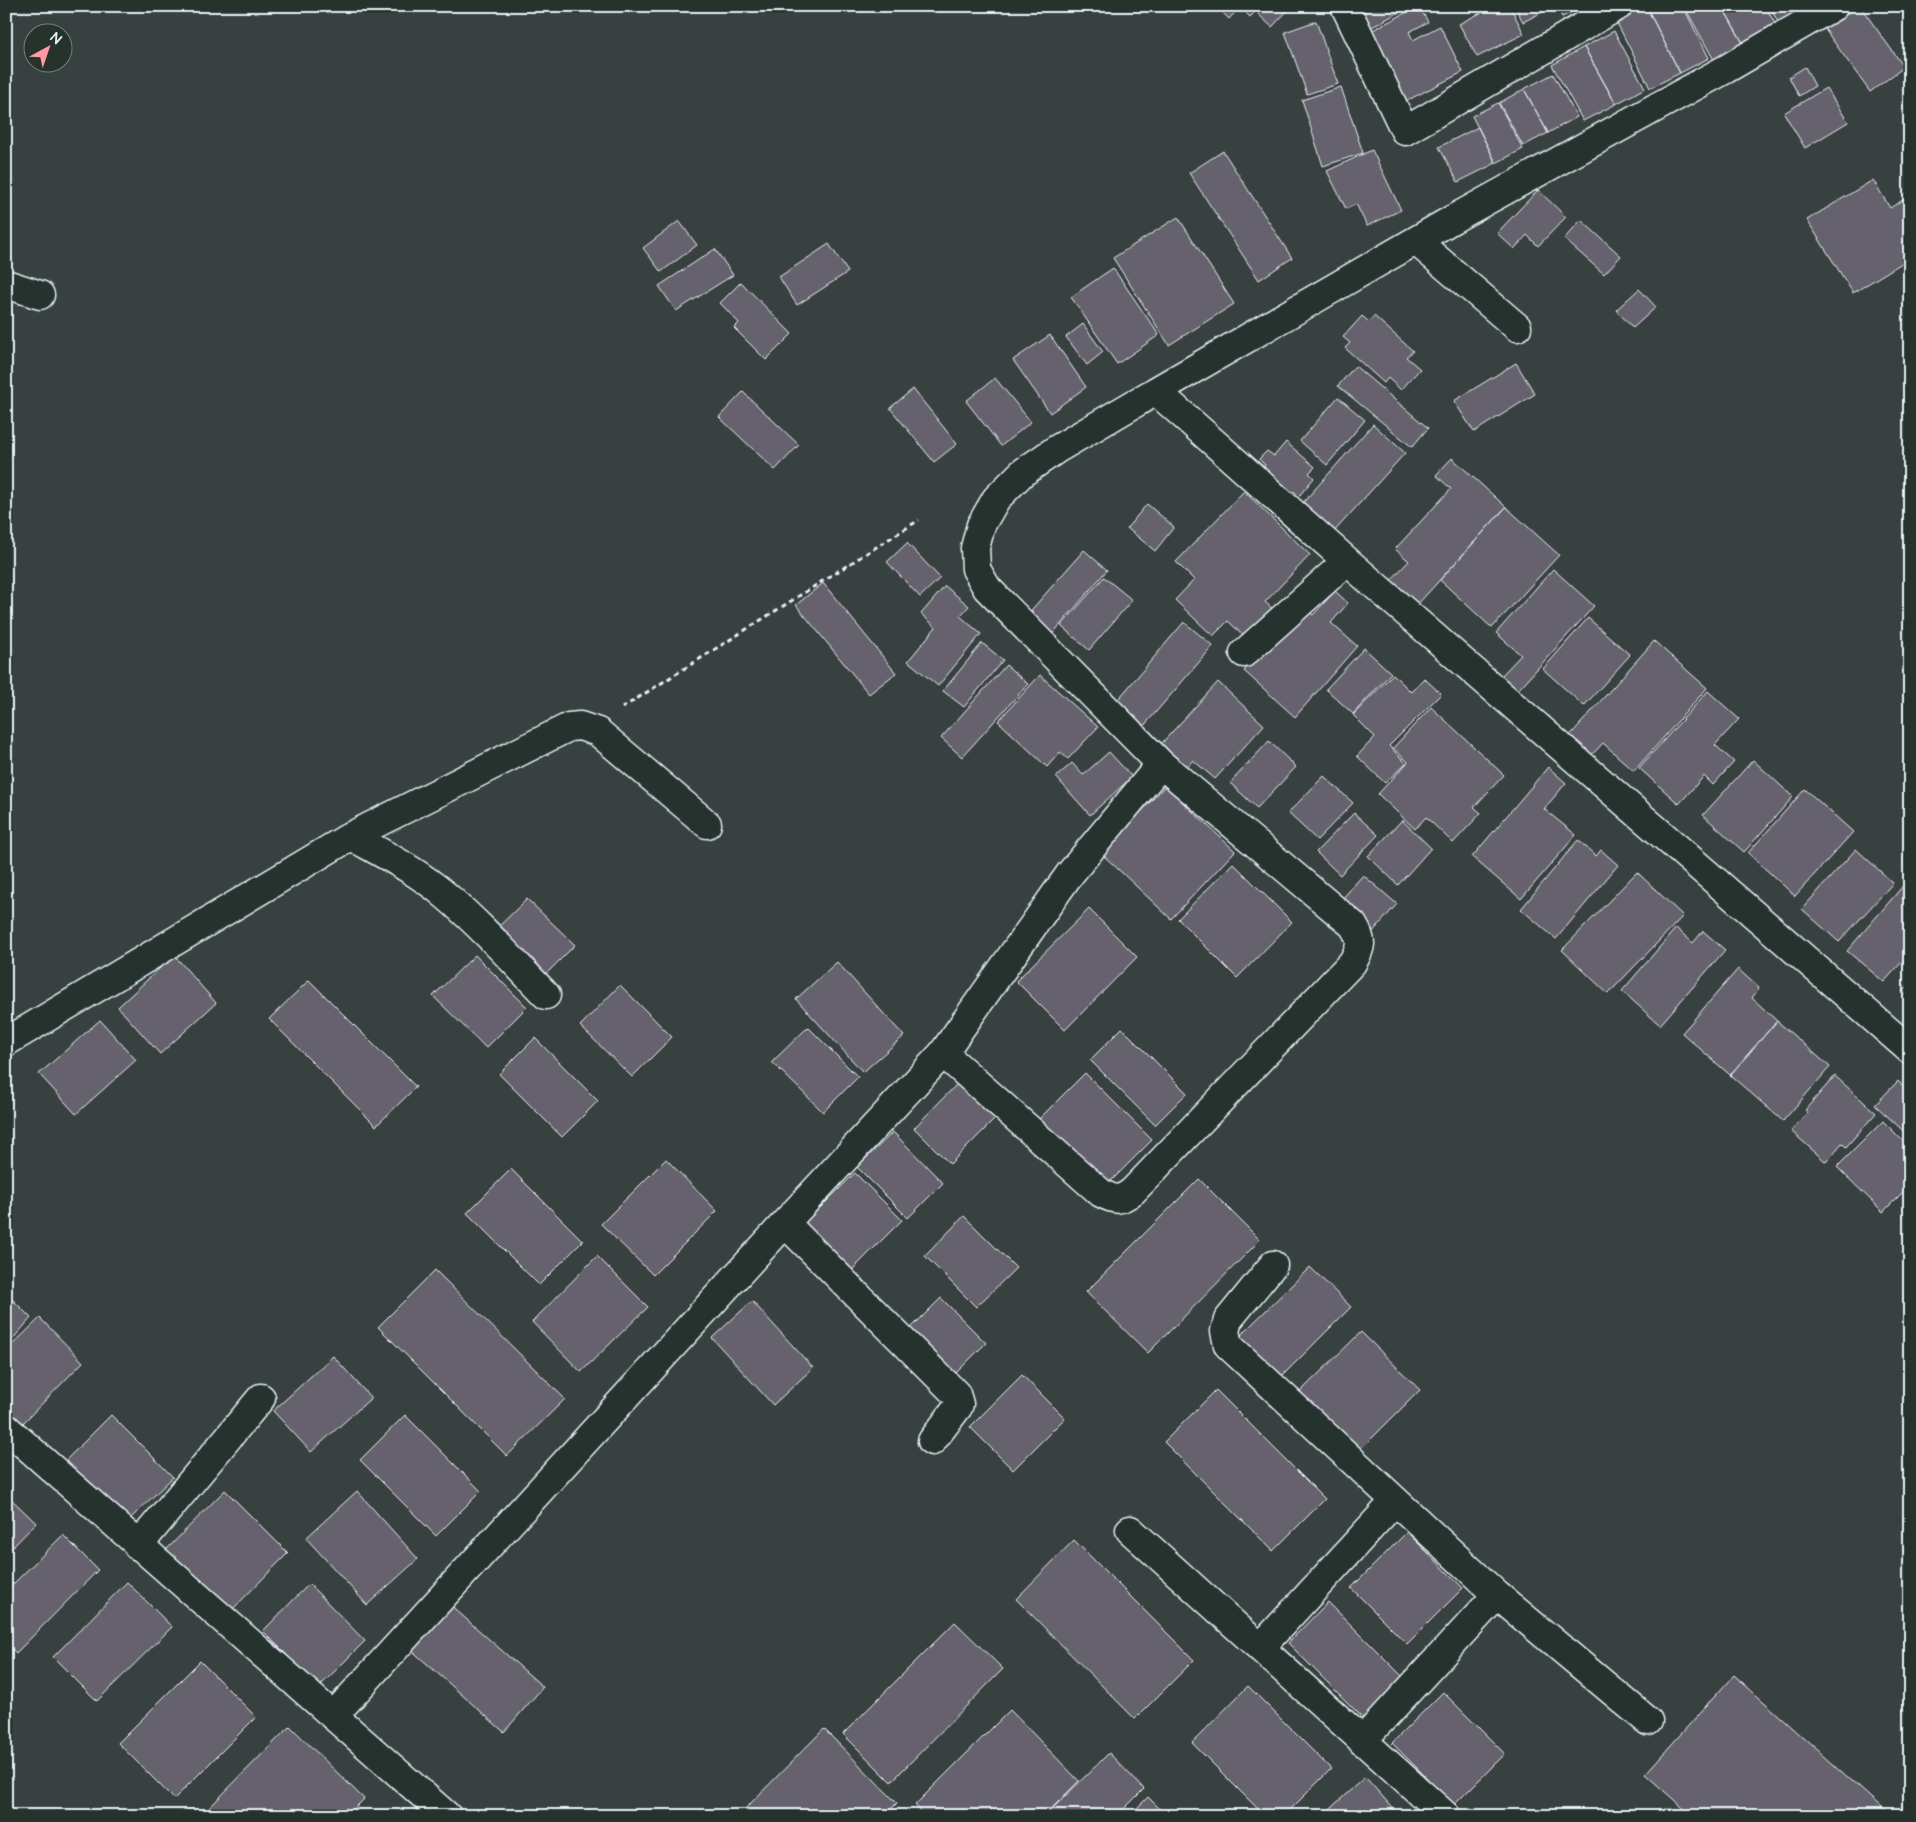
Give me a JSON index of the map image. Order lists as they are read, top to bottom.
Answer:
{
  "north": "top right"
}
